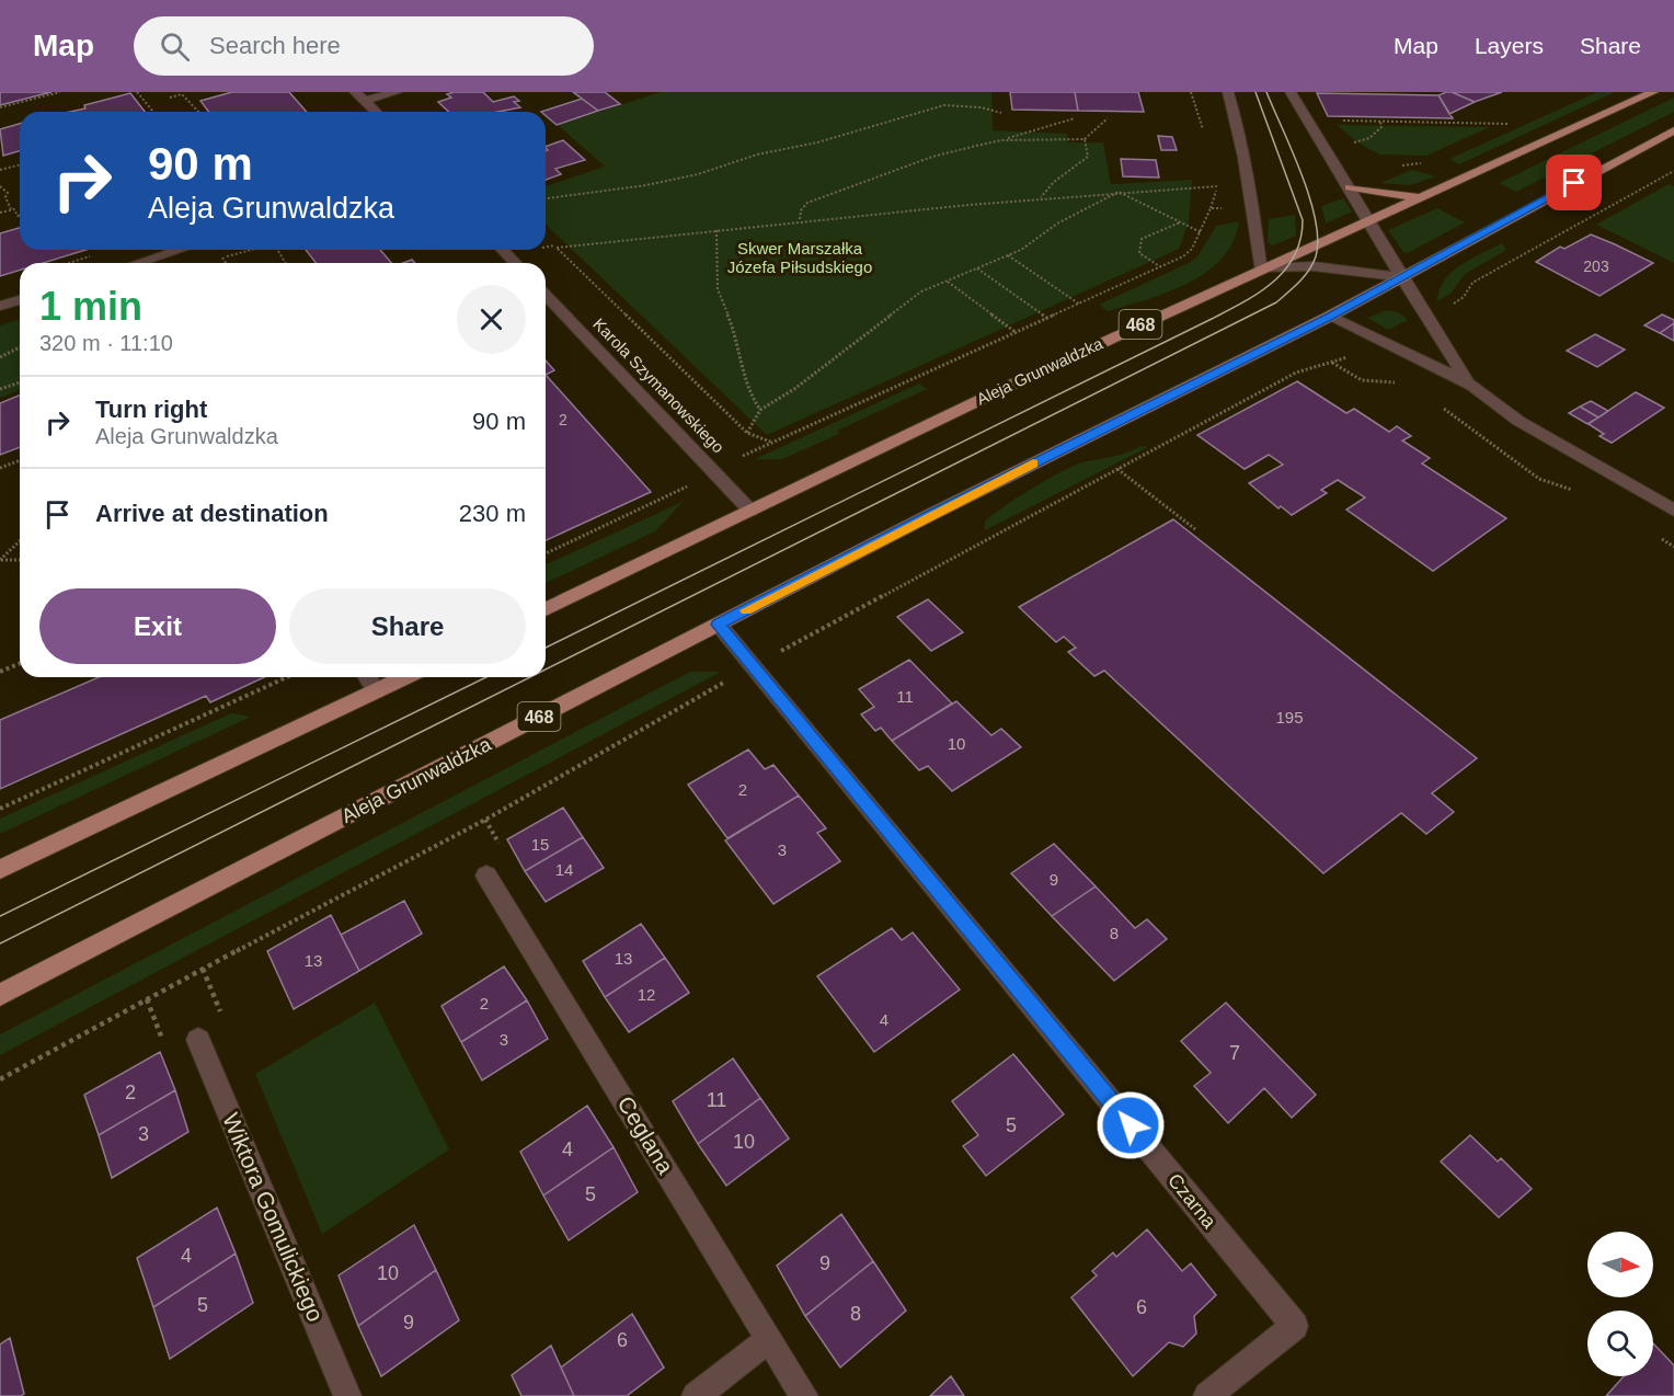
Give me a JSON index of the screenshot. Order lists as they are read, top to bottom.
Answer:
{
  "streets": {
    "main road": ["468", "Aleja Grunwaldzka"],
    "street": [
      "Karola Szymanowskiego",
      "Ceglana",
      "Czarna",
      "Wiktora Gomulickiego"
    ]
  },
  "crossings": [
    ["Aleja Grunwaldzka", "Karola Szymanowskiego"],
    ["Aleja Grunwaldzka", "Czarna"]
  ],
  "parks": ["Skwer Marszałka Józefa Piłsudskiego"],
  "house_numbers": [
    "203",
    "2",
    "11",
    "195",
    "10",
    "2",
    "15",
    "3",
    "14",
    "9",
    "8",
    "13",
    "13",
    "12",
    "2",
    "4",
    "3",
    "7",
    "2",
    "11",
    "5",
    "3",
    "10",
    "4",
    "5",
    "4",
    "9",
    "10",
    "5",
    "6",
    "8",
    "9",
    "6"
  ],
  "north": "right",
  "page": {
    "header": "Map",
    "search": "Search here",
    "nav": ["Map", "Layers", "Share"],
    "turn": ["90 m", "Aleja Grunwaldzka"],
    "heading": ["1 min", "320 m · 11:10"],
    "list": [
      {
        "name": "Turn right",
        "note": "Aleja Grunwaldzka",
        "value": "90 m"
      },
      {
        "name": "Arrive at destination",
        "value": "230 m"
      }
    ],
    "buttons": ["Exit", "Share"]
  }
}
